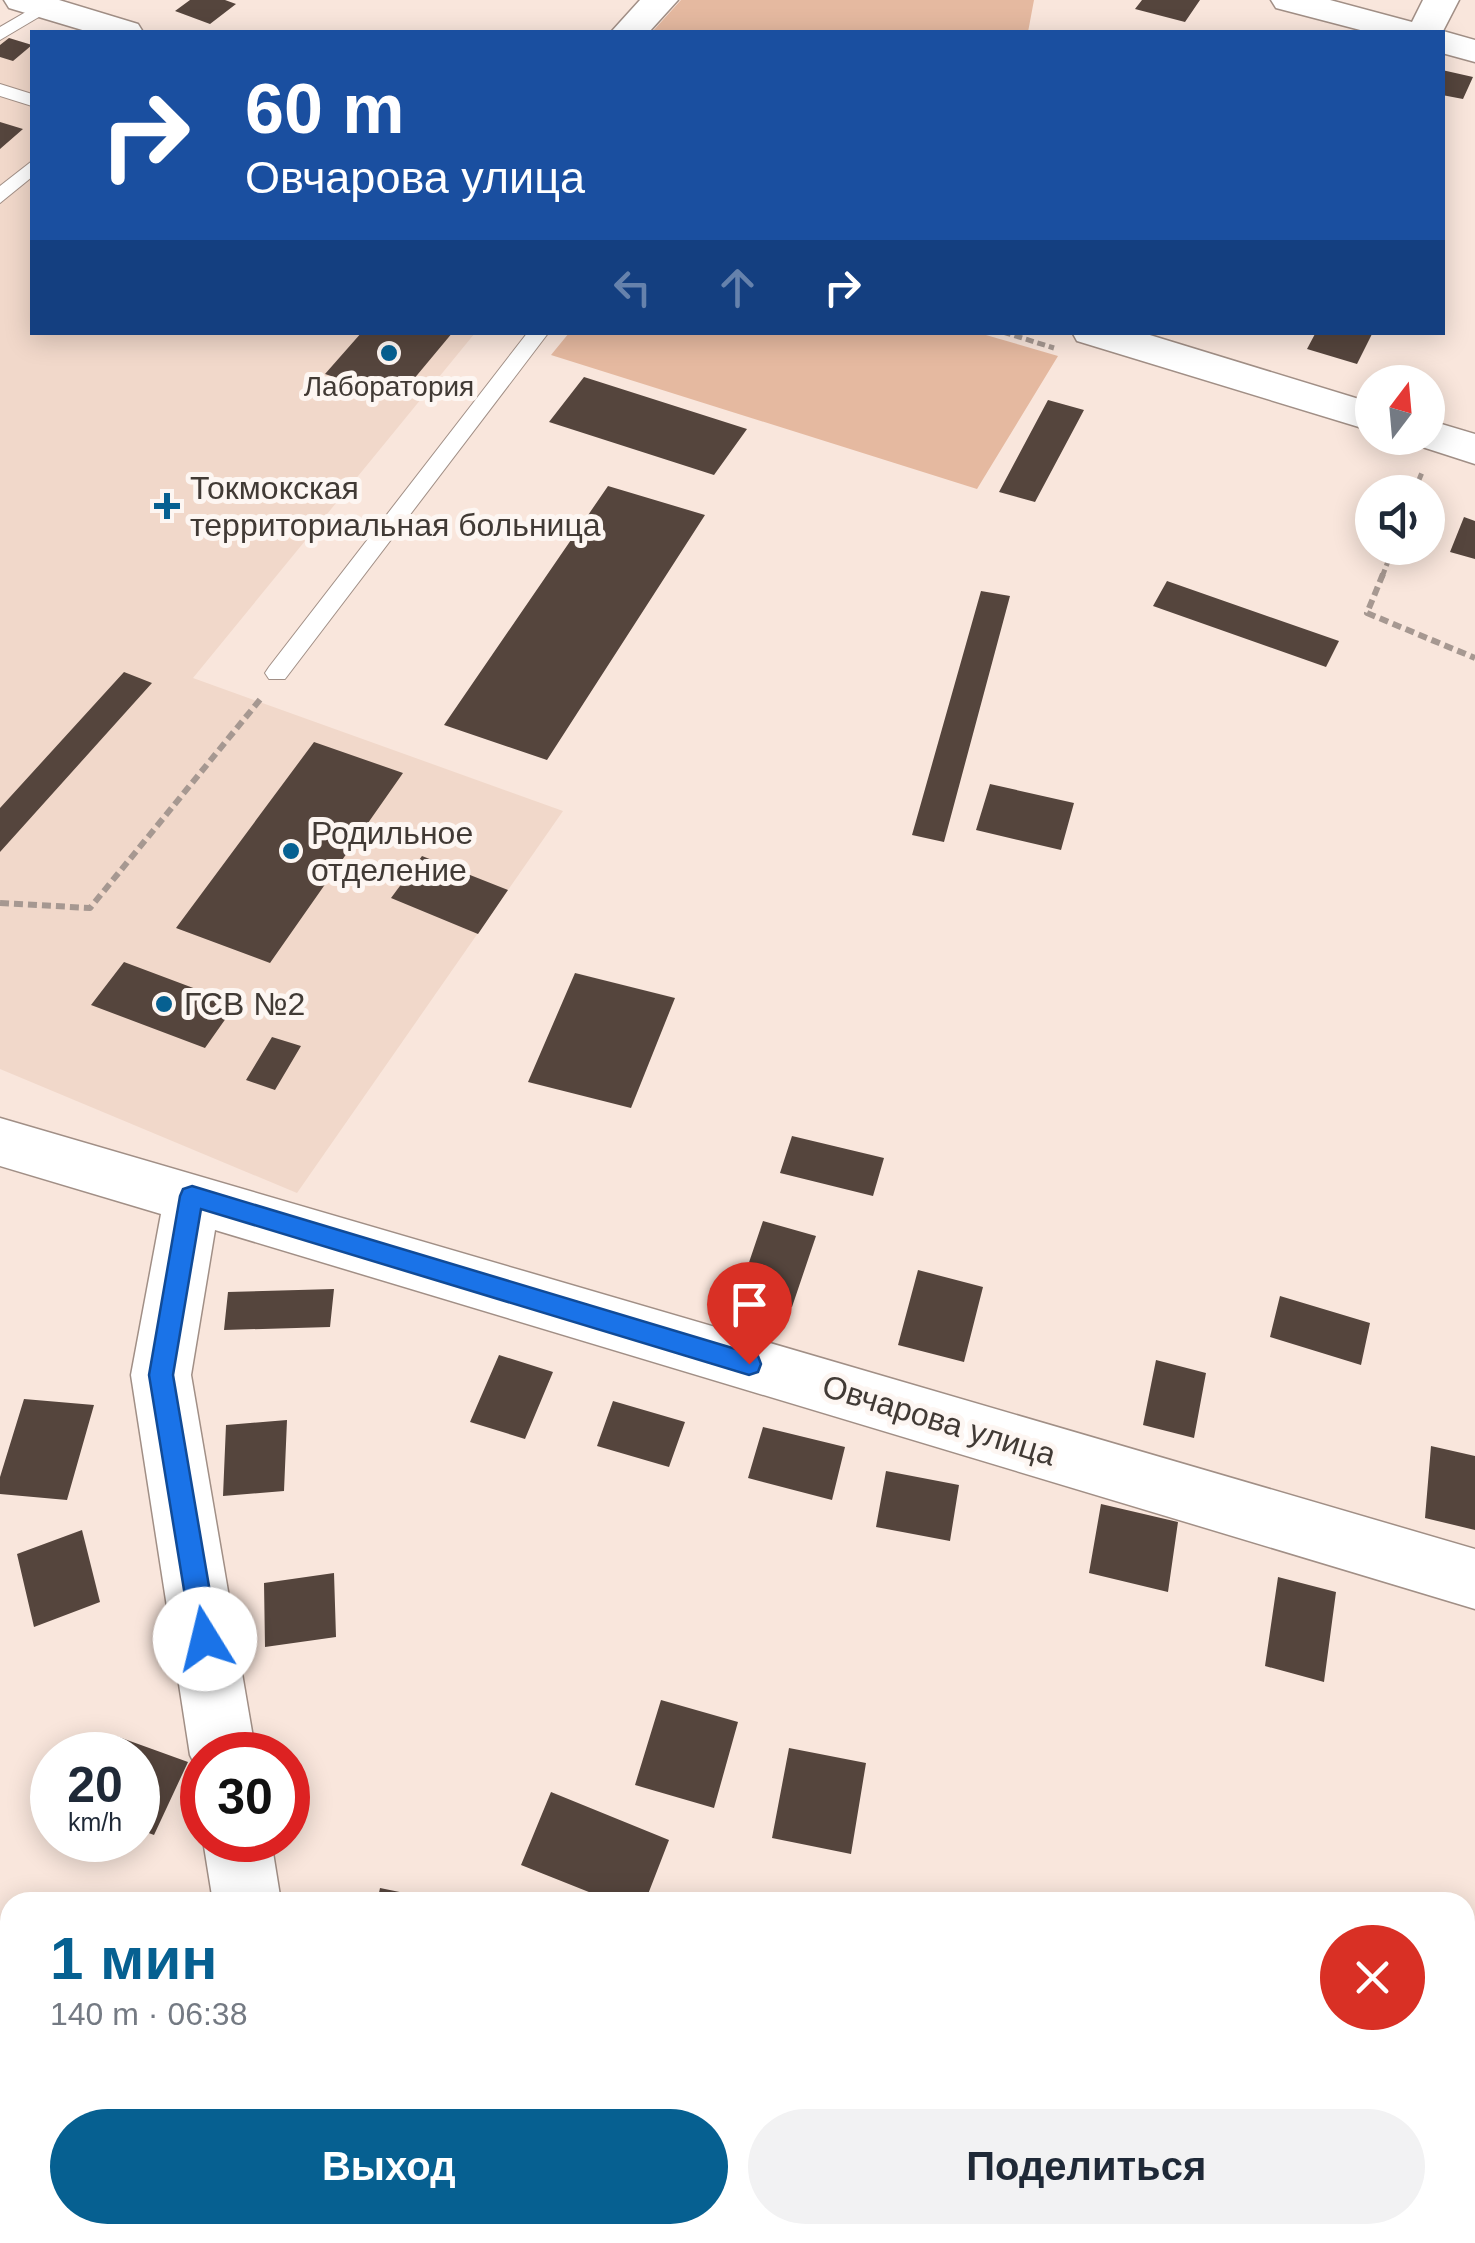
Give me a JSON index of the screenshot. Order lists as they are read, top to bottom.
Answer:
{
  "streets": {
    "street": ["Овчарова улица"]
  },
  "places": {
    "other": ["Лаборатория", "Родильное отделение", "ГСВ №2"],
    "health": ["Токмокская территориальная больница"]
  },
  "north": "top",
  "page": {
    "turn": ["60 m", "Овчарова улица"],
    "speed": "20 km/h",
    "limit": "30",
    "heading": ["1 мин", "140 m · 06:38"],
    "buttons": ["Выход", "Поделиться"]
  }
}
